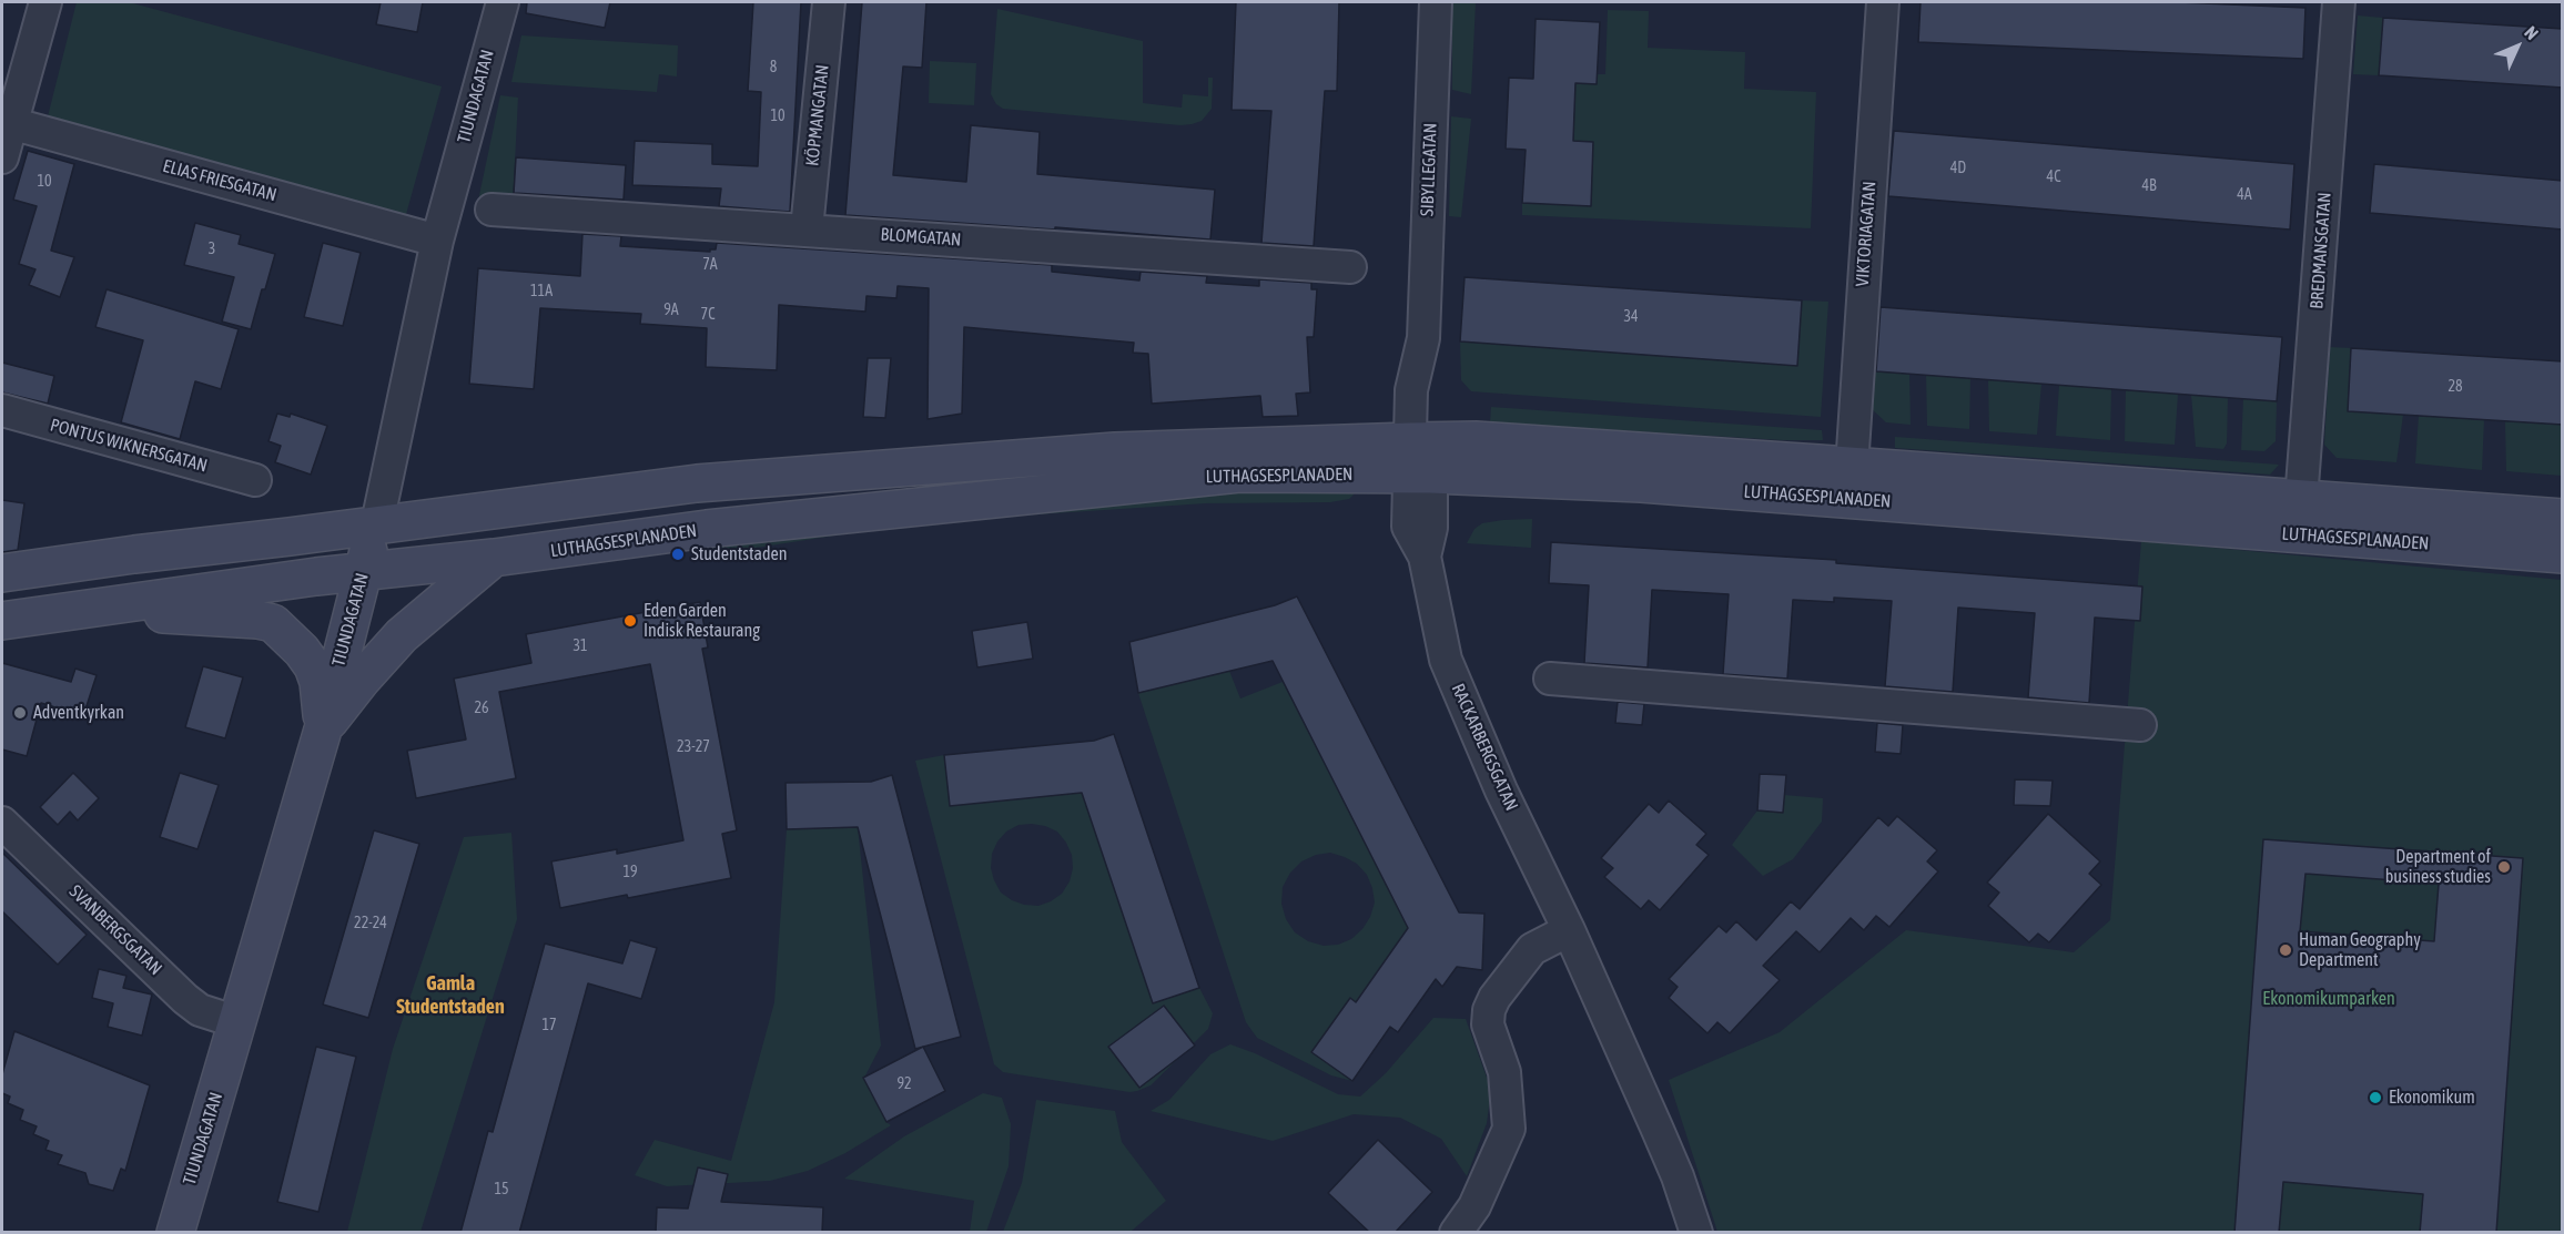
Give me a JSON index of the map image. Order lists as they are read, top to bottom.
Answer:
{
  "streets": {
    "main road": ["TIUNDAGATAN", "LUTHAGSESPLANADEN"],
    "street": [
      "KÖPMANGATAN",
      "SIBYLLEGATAN",
      "ELIAS FRIESGATAN",
      "VIKTORIAGATAN",
      "BLOMGATAN",
      "BREDMANSGATAN",
      "PONTUS WIKNERSGATAN",
      "RACKARBERGSGATAN",
      "SVANBERGSGATAN"
    ]
  },
  "crossings": [
    ["TIUNDAGATAN", "ELIAS FRIESGATAN"],
    ["TIUNDAGATAN", "LUTHAGSESPLANADEN"],
    ["TIUNDAGATAN", "SVANBERGSGATAN"],
    ["KÖPMANGATAN", "BLOMGATAN"],
    ["SIBYLLEGATAN", "LUTHAGSESPLANADEN"],
    ["SIBYLLEGATAN", "RACKARBERGSGATAN"],
    ["VIKTORIAGATAN", "LUTHAGSESPLANADEN"],
    ["BREDMANSGATAN", "LUTHAGSESPLANADEN"],
    ["LUTHAGSESPLANADEN", "RACKARBERGSGATAN"]
  ],
  "districts": ["Gamla Studentstaden"],
  "parks": ["Ekonomikumparken"],
  "places": [
    "Studentstaden",
    "Eden Garden Indisk Restaurang",
    "Adventkyrkan",
    "Department of business studies",
    "Human Geography Department",
    "Ekonomikum"
  ],
  "house_numbers": [
    "8",
    "10",
    "4D",
    "4C",
    "10",
    "4B",
    "4A",
    "3",
    "7A",
    "11A",
    "9A",
    "7C",
    "34",
    "28",
    "31",
    "26",
    "23-27",
    "19",
    "22-24",
    "17",
    "92",
    "15"
  ],
  "north": "top right"
}
